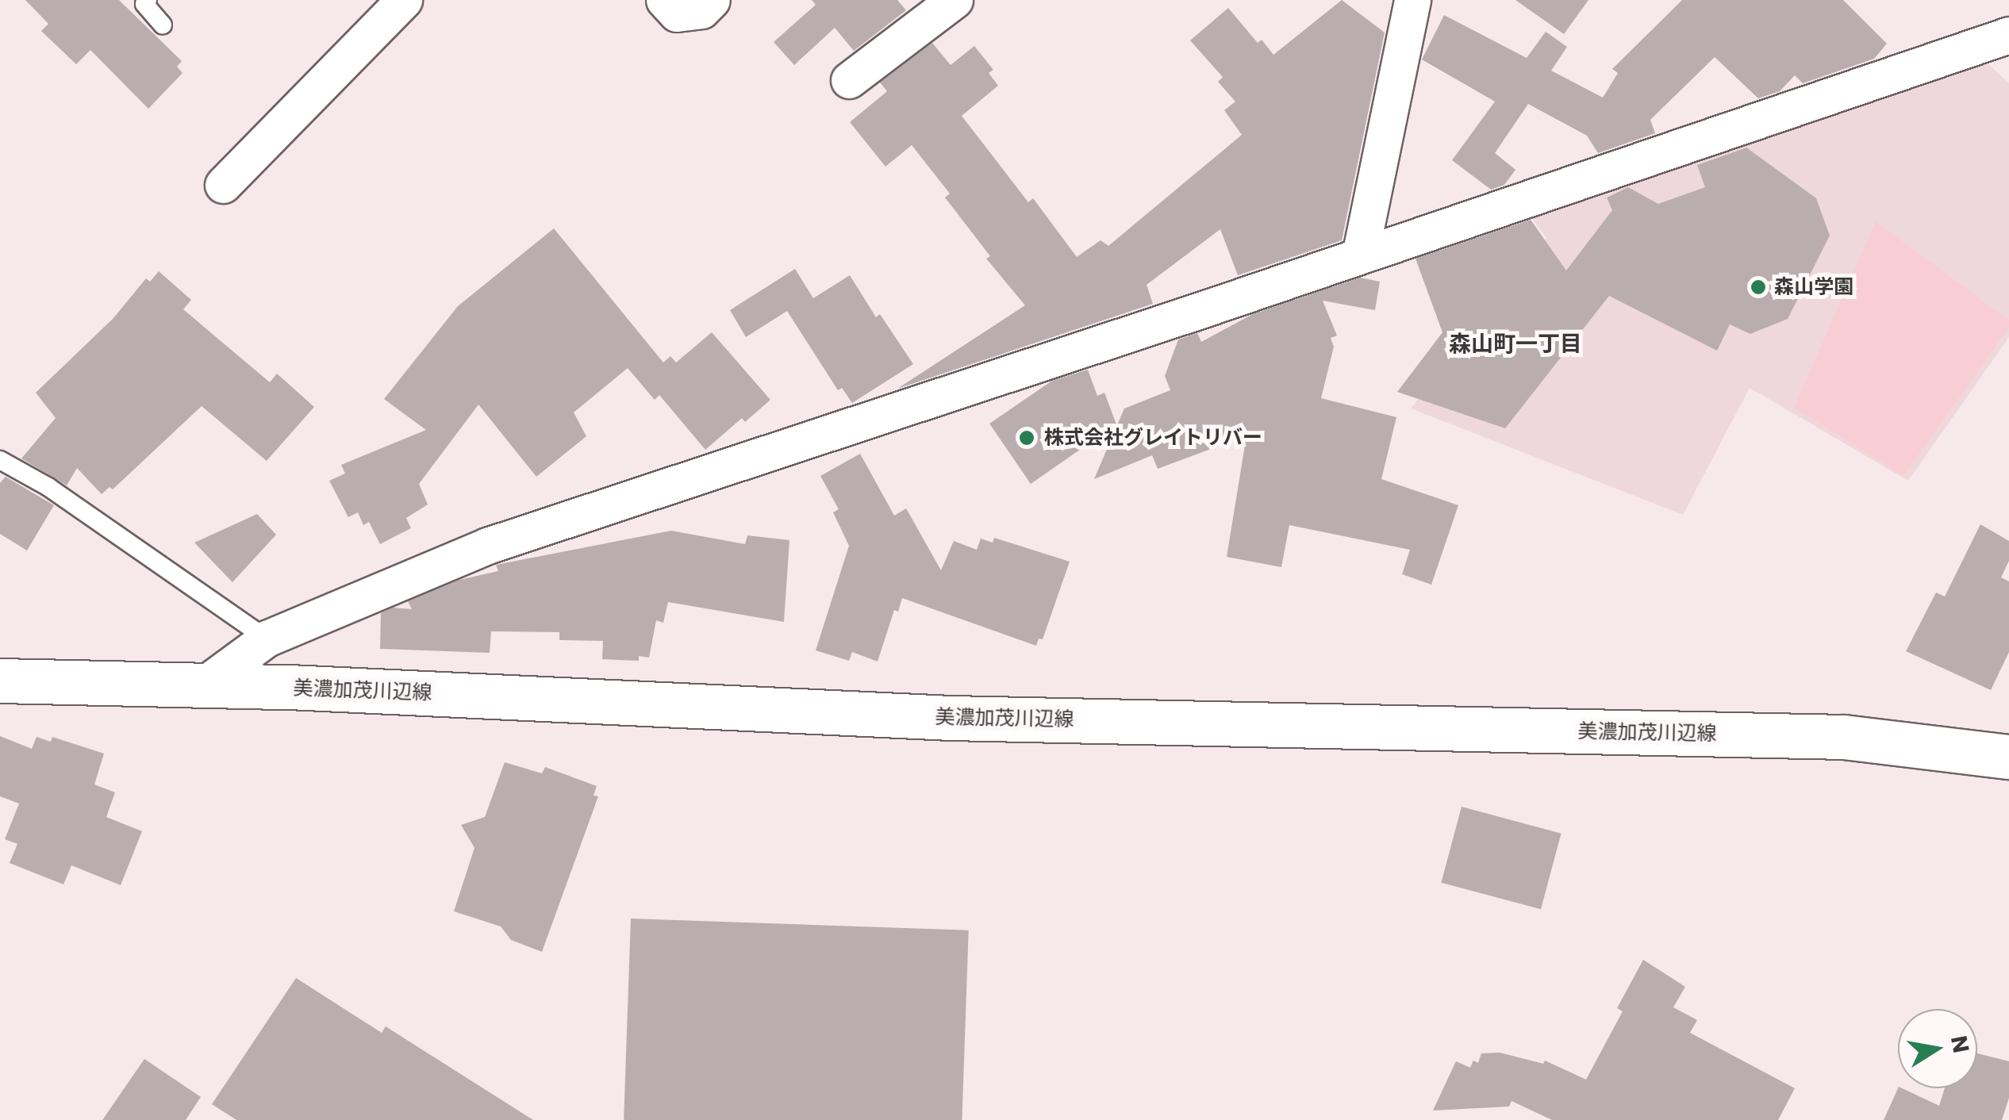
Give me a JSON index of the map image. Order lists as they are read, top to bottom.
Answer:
{
  "streets": {
    "main road": ["美濃加茂川辺線"]
  },
  "districts": ["森山町一丁目"],
  "places": ["森山学園", "株式会社グレイトリバー"],
  "north": "right"
}
